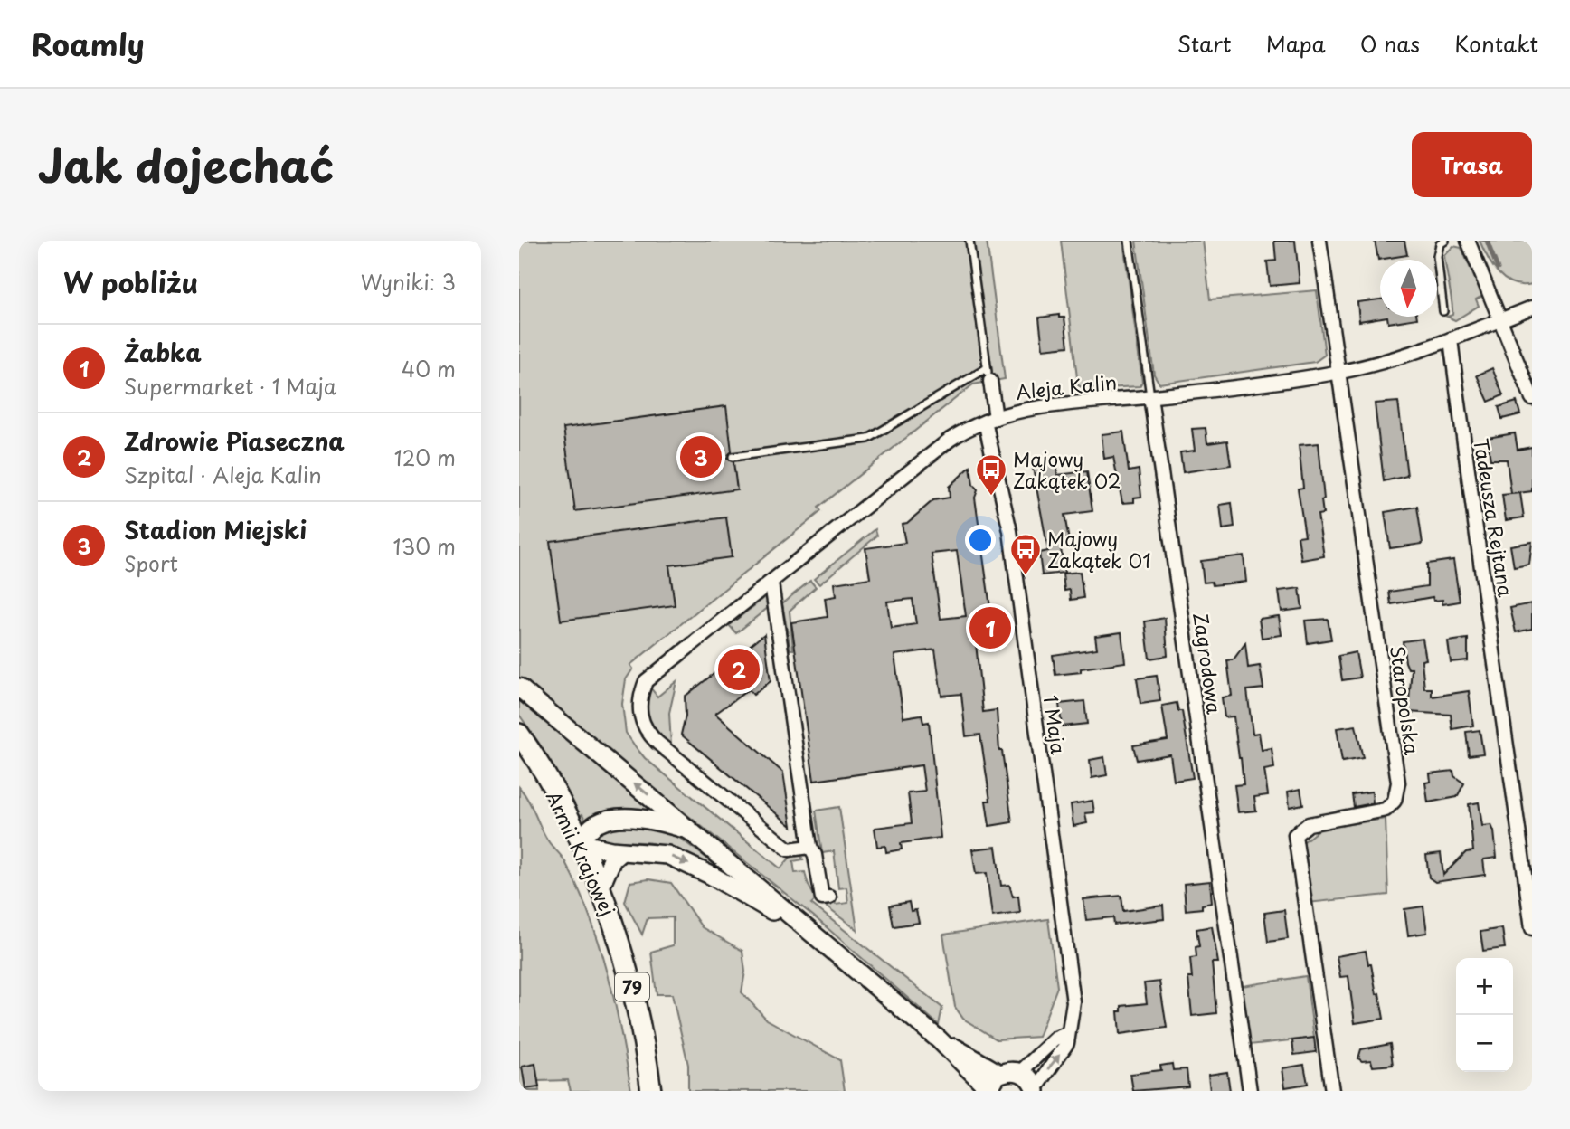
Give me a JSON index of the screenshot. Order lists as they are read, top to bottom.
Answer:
{
  "streets": {
    "main road": ["Armii Krajowej", "79"],
    "street": [
      "Aleja Kalin",
      "Tadeusza Rejtana",
      "Zagrodowa",
      "Staropolska",
      "1 Maja"
    ]
  },
  "crossings": [
    ["Aleja Kalin", "Tadeusza Rejtana"],
    ["Aleja Kalin", "Zagrodowa"],
    ["Aleja Kalin", "Staropolska"],
    ["Aleja Kalin", "1 Maja"]
  ],
  "places": {
    "bus stop": ["Majowy Zakątek 02", "Majowy Zakątek 01"]
  },
  "north": "bottom",
  "page": {
    "header": "Roamly",
    "nav": [
      "Start",
      "Mapa",
      "O nas",
      "Kontakt"
    ],
    "title": "Jak dojechać",
    "buttons": "Trasa",
    "heading": ["W pobliżu", "Wyniki: 3"],
    "list": [
      {
        "mark": "1",
        "name": "Żabka",
        "note": "Supermarket · 1 Maja",
        "value": "40 m"
      },
      {
        "mark": "2",
        "name": "Zdrowie Piaseczna",
        "note": "Szpital · Aleja Kalin",
        "value": "120 m"
      },
      {
        "mark": "3",
        "name": "Stadion Miejski",
        "note": "Sport",
        "value": "130 m"
      }
    ],
    "pins": ["3", "1", "2"],
    "map_buttons": ["+", "−"]
  }
}
